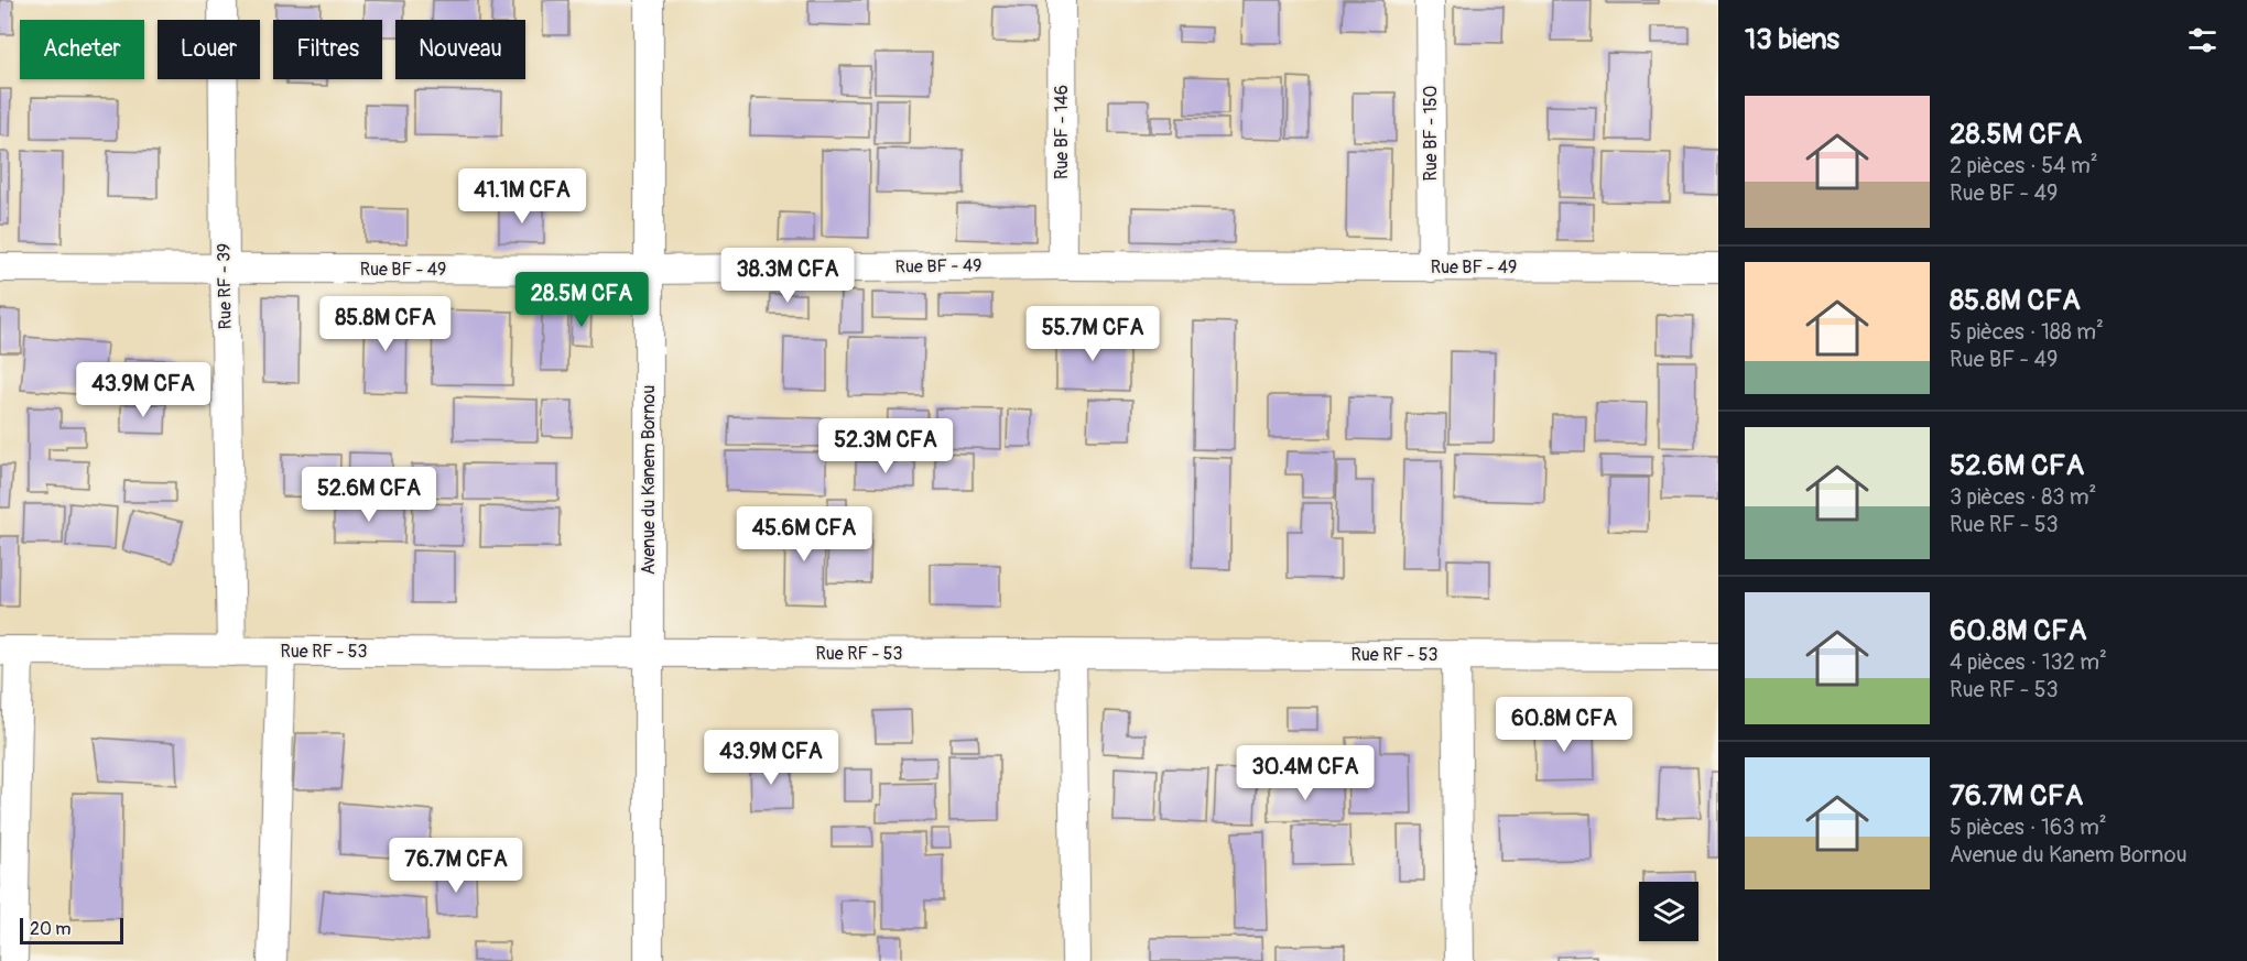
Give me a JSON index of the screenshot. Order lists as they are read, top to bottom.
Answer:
{
  "streets": {
    "street": [
      "Rue BF - 146",
      "Rue BF - 150",
      "Rue BF - 49",
      "Rue RF - 39",
      "Avenue du Kanem Bornou",
      "Rue RF - 53"
    ]
  },
  "crossings": [
    ["Rue BF - 146", "Rue BF - 49"],
    ["Rue BF - 150", "Rue BF - 49"],
    ["Rue BF - 49", "Rue RF - 39"],
    ["Rue BF - 49", "Avenue du Kanem Bornou"],
    ["Rue RF - 39", "Rue RF - 53"],
    ["Avenue du Kanem Bornou", "Rue RF - 53"]
  ],
  "scale_bar": "20 m",
  "page": {
    "heading": "13 biens",
    "chip": [
      "Acheter",
      "Louer",
      "Filtres",
      "Nouveau"
    ],
    "list": [
      {
        "name": "28.5M CFA",
        "note": "2 pièces · 54 m² · Rue BF - 49"
      },
      {
        "name": "85.8M CFA",
        "note": "5 pièces · 188 m² · Rue BF - 49"
      },
      {
        "name": "52.6M CFA",
        "note": "3 pièces · 83 m² · Rue RF - 53"
      },
      {
        "name": "60.8M CFA",
        "note": "4 pièces · 132 m² · Rue RF - 53"
      },
      {
        "name": "76.7M CFA",
        "note": "5 pièces · 163 m² · Avenue du Kanem Bornou"
      }
    ],
    "price": [
      "41.1M CFA",
      "38.3M CFA",
      "28.5M CFA",
      "85.8M CFA",
      "55.7M CFA",
      "43.9M CFA",
      "52.3M CFA",
      "52.6M CFA",
      "45.6M CFA",
      "60.8M CFA",
      "43.9M CFA",
      "30.4M CFA",
      "76.7M CFA"
    ],
    "scale": "20 m"
  }
}
